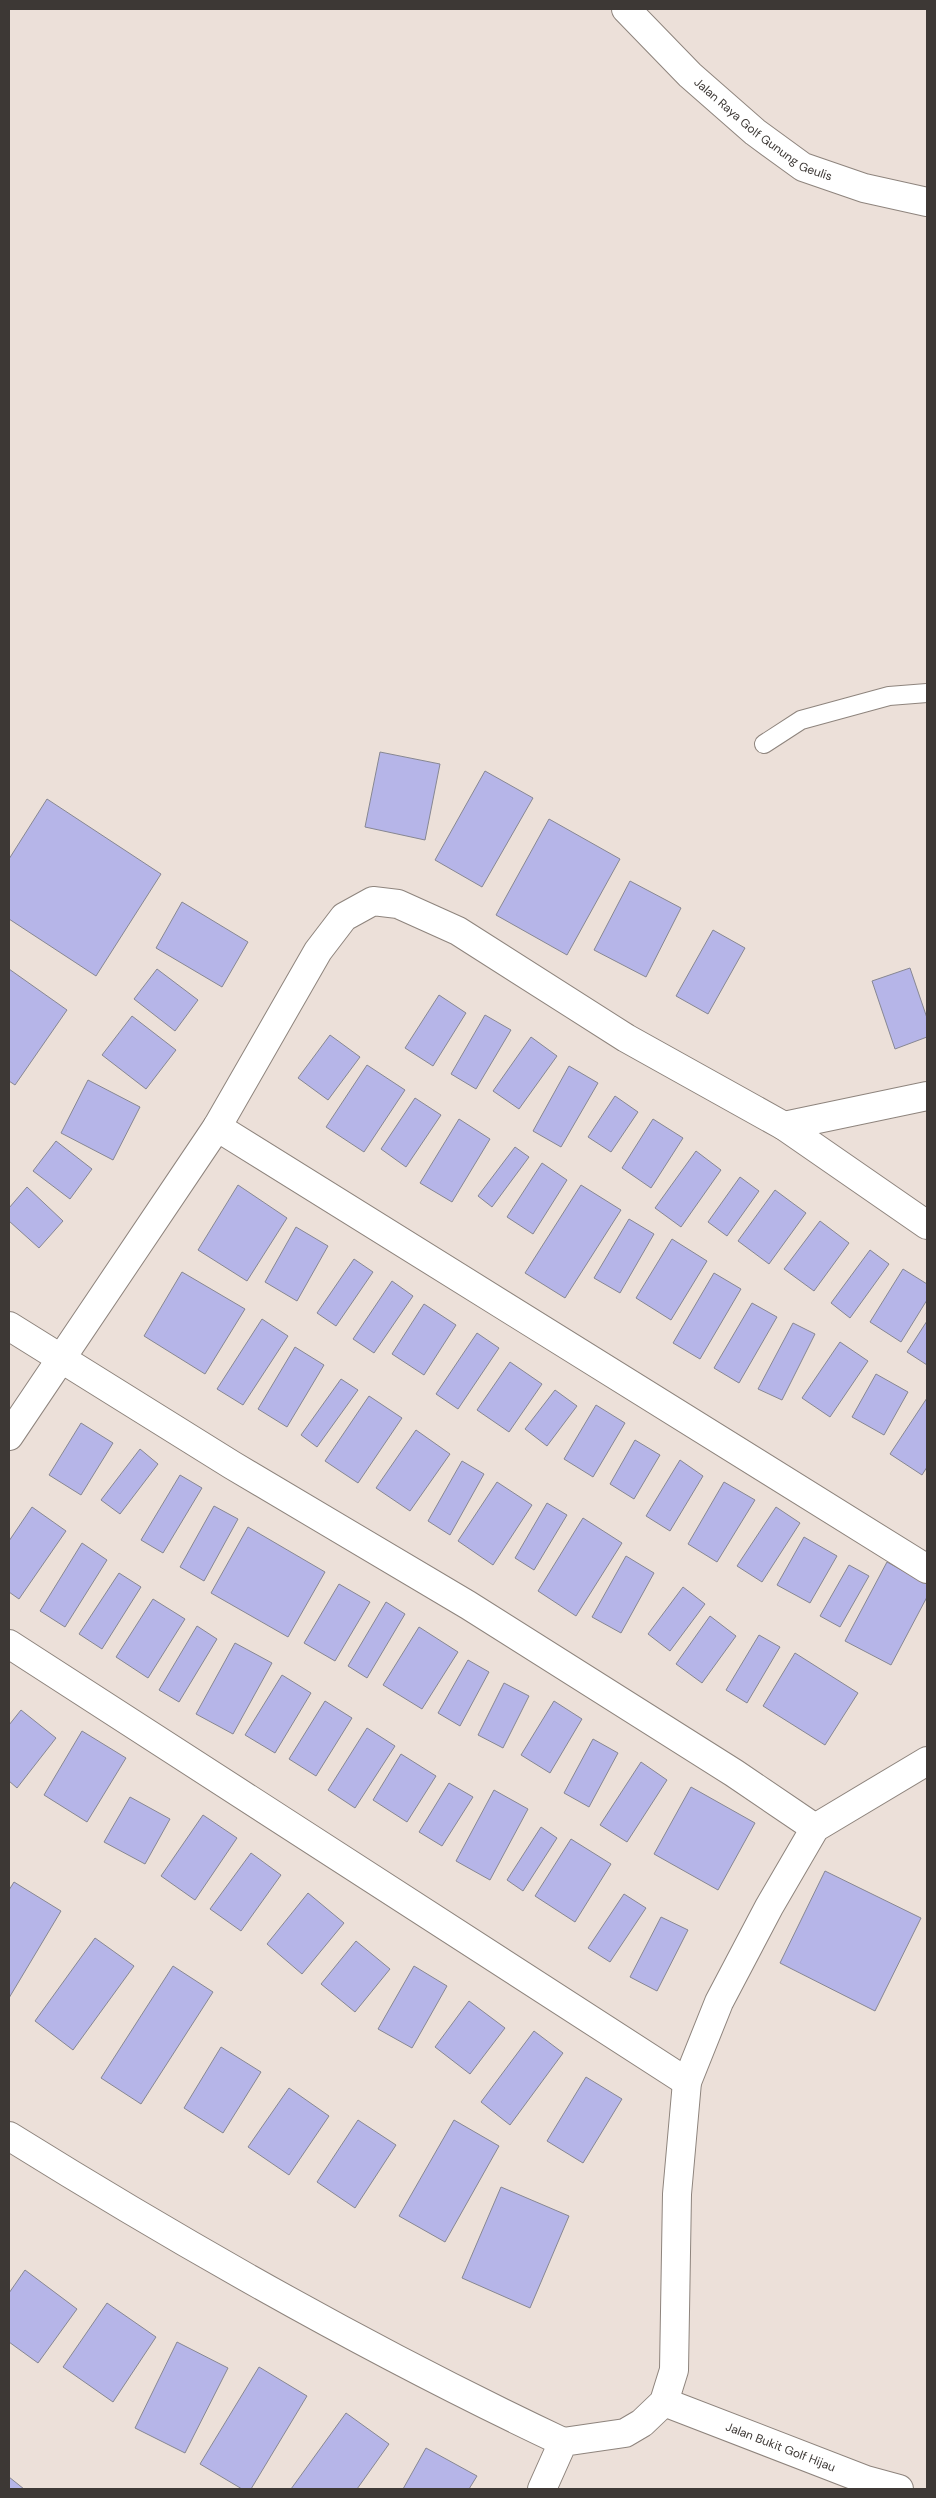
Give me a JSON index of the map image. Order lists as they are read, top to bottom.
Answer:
{
  "streets": {
    "street": ["Jalan Raya Golf Gunung Geulis", "Jalan Bukit Golf Hijau"]
  }
}
